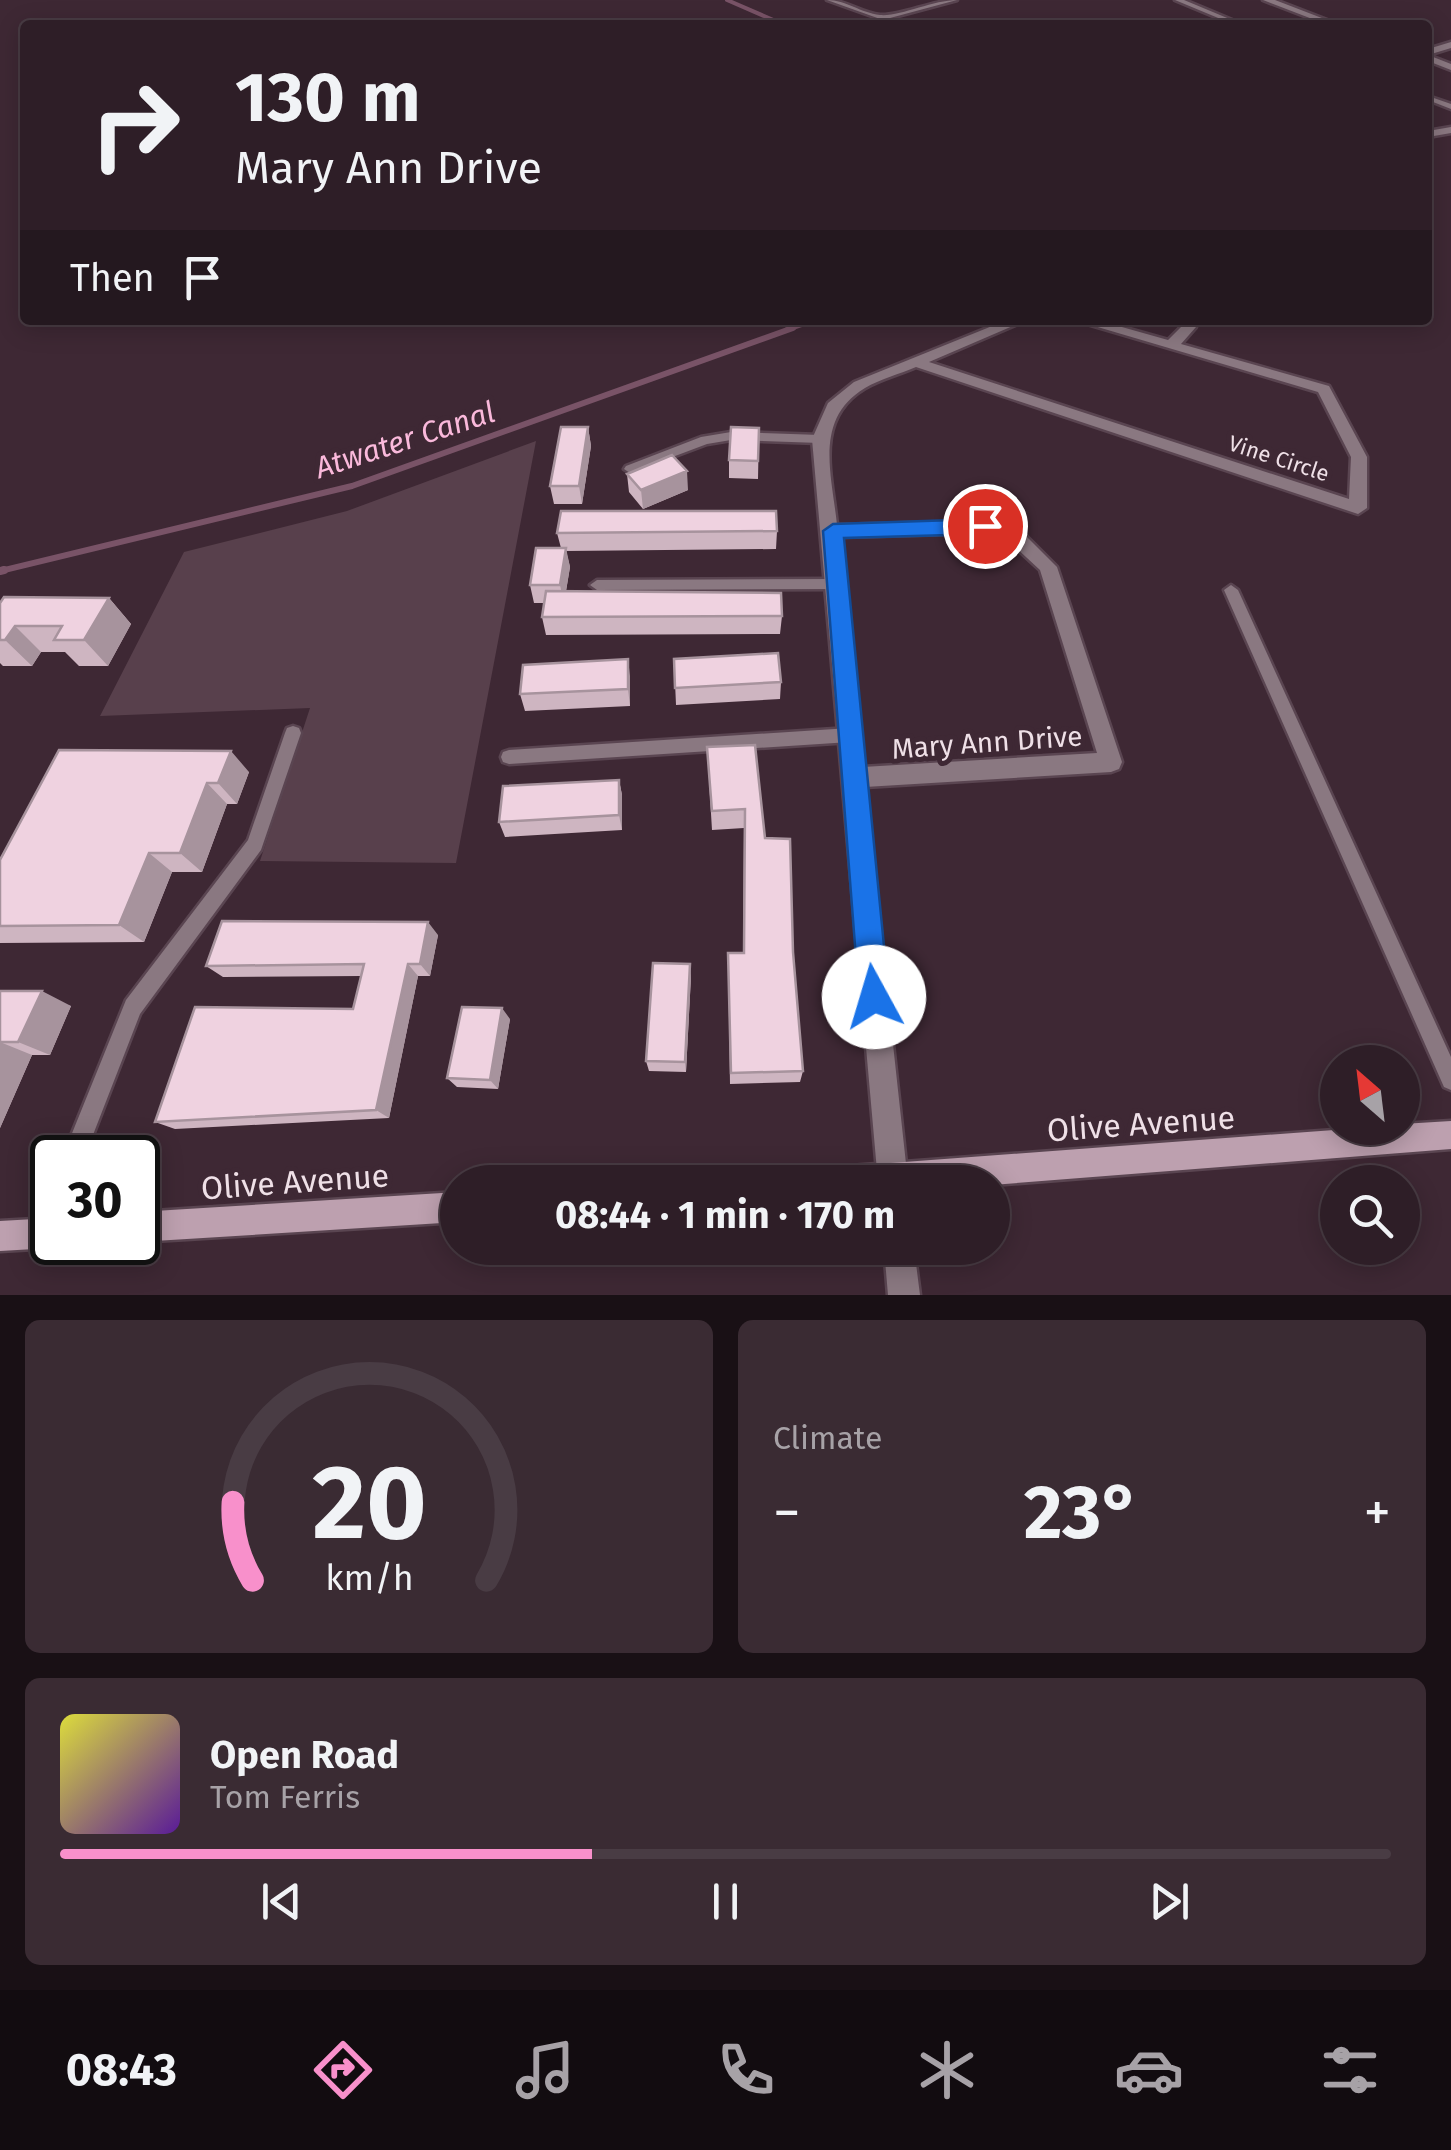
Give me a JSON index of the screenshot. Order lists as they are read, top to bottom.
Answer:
{
  "streets": {
    "main road": ["Olive Avenue"],
    "street": ["Vine Circle", "Mary Ann Drive"]
  },
  "water": ["Atwater Canal"],
  "north": "top left",
  "page": {
    "turn": ["130 m", "Mary Ann Drive"],
    "then": "Then",
    "limit": "30",
    "trip": "08:44 · 1 min · 170 m",
    "tile": "Climate",
    "heat": ["−", "23°", "+"],
    "song": ["Open Road", "Tom Ferris"],
    "tabs": "08:43",
    "gauge": ["20", "km/h"]
  }
}
